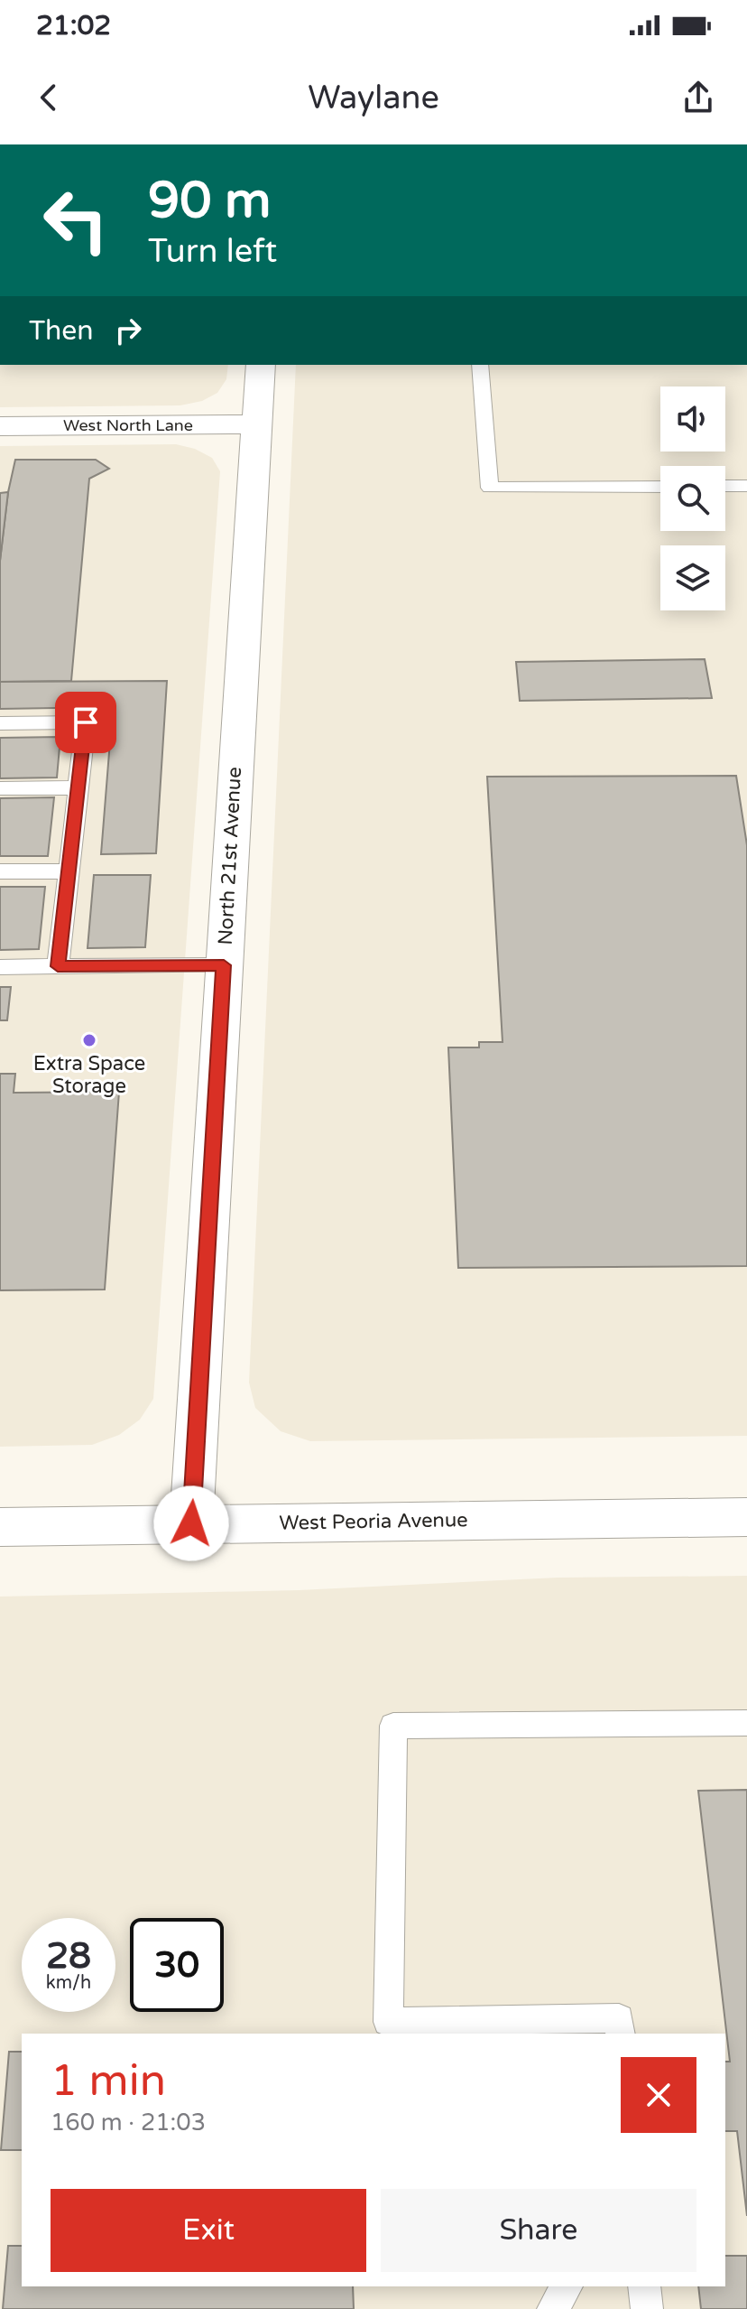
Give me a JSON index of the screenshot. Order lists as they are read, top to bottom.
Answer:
{
  "streets": {
    "street": ["West North Lane", "North 21st Avenue", "West Peoria Avenue"]
  },
  "crossings": [
    ["West North Lane", "North 21st Avenue"],
    ["North 21st Avenue", "West Peoria Avenue"]
  ],
  "places": ["Extra Space Storage"],
  "page": {
    "status": "21:02",
    "header": "Waylane",
    "turn": ["90 m", "Turn left"],
    "then": "Then",
    "speed": "28 km/h",
    "limit": "30",
    "heading": ["1 min", "160 m · 21:03"],
    "buttons": ["Exit", "Share"]
  }
}
